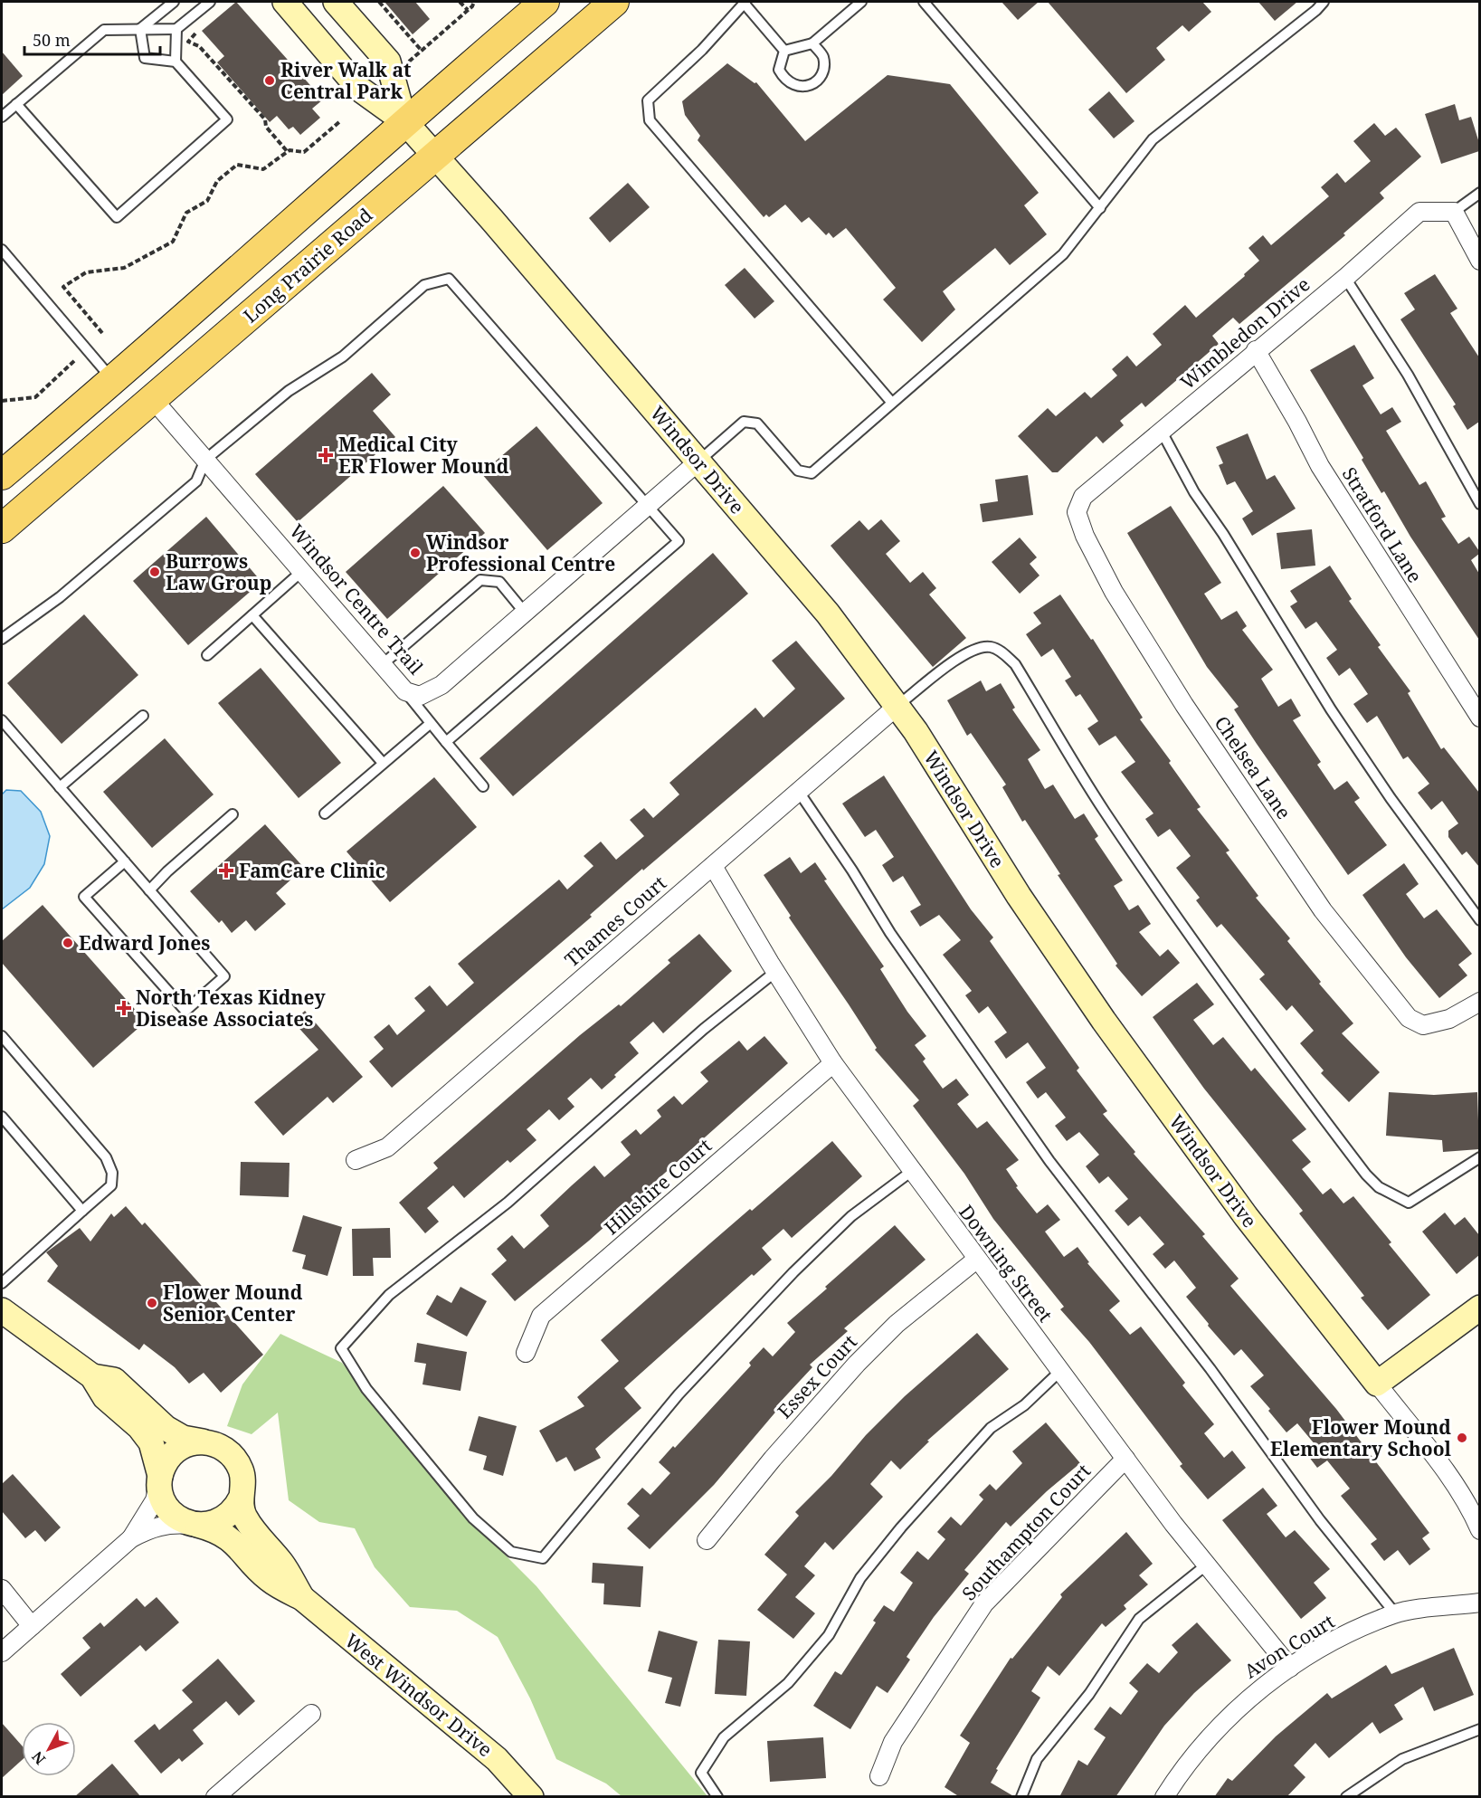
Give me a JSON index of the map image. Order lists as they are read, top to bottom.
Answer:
{
  "streets": {
    "main road": ["Long Prairie Road"],
    "street": [
      "Wimbledon Drive",
      "Windsor Drive",
      "Stratford Lane",
      "Windsor Centre Trail",
      "Chelsea Lane",
      "Thames Court",
      "Hillshire Court",
      "Downing Street",
      "Essex Court",
      "Southampton Court",
      "Avon Court",
      "West Windsor Drive"
    ]
  },
  "crossings": [
    ["Long Prairie Road", "Windsor Drive"],
    ["Long Prairie Road", "Windsor Centre Trail"],
    ["Wimbledon Drive", "Stratford Lane"],
    ["Wimbledon Drive", "Chelsea Lane"],
    ["Windsor Drive", "Windsor Centre Trail"],
    ["Windsor Drive", "Thames Court"],
    ["Thames Court", "Downing Street"],
    ["Hillshire Court", "Downing Street"],
    ["Downing Street", "Essex Court"],
    ["Downing Street", "Southampton Court"],
    ["Downing Street", "Avon Court"]
  ],
  "places": {
    "other": [
      "River Walk at Central Park",
      "Windsor Professional Centre",
      "Burrows Law Group",
      "Edward Jones",
      "Flower Mound Senior Center",
      "Flower Mound Elementary School"
    ],
    "health": ["Medical City ER Flower Mound", "FamCare Clinic", "North Texas Kidney Disease Associates"]
  },
  "scale_bar": "50 m",
  "north": "bottom left"
}
